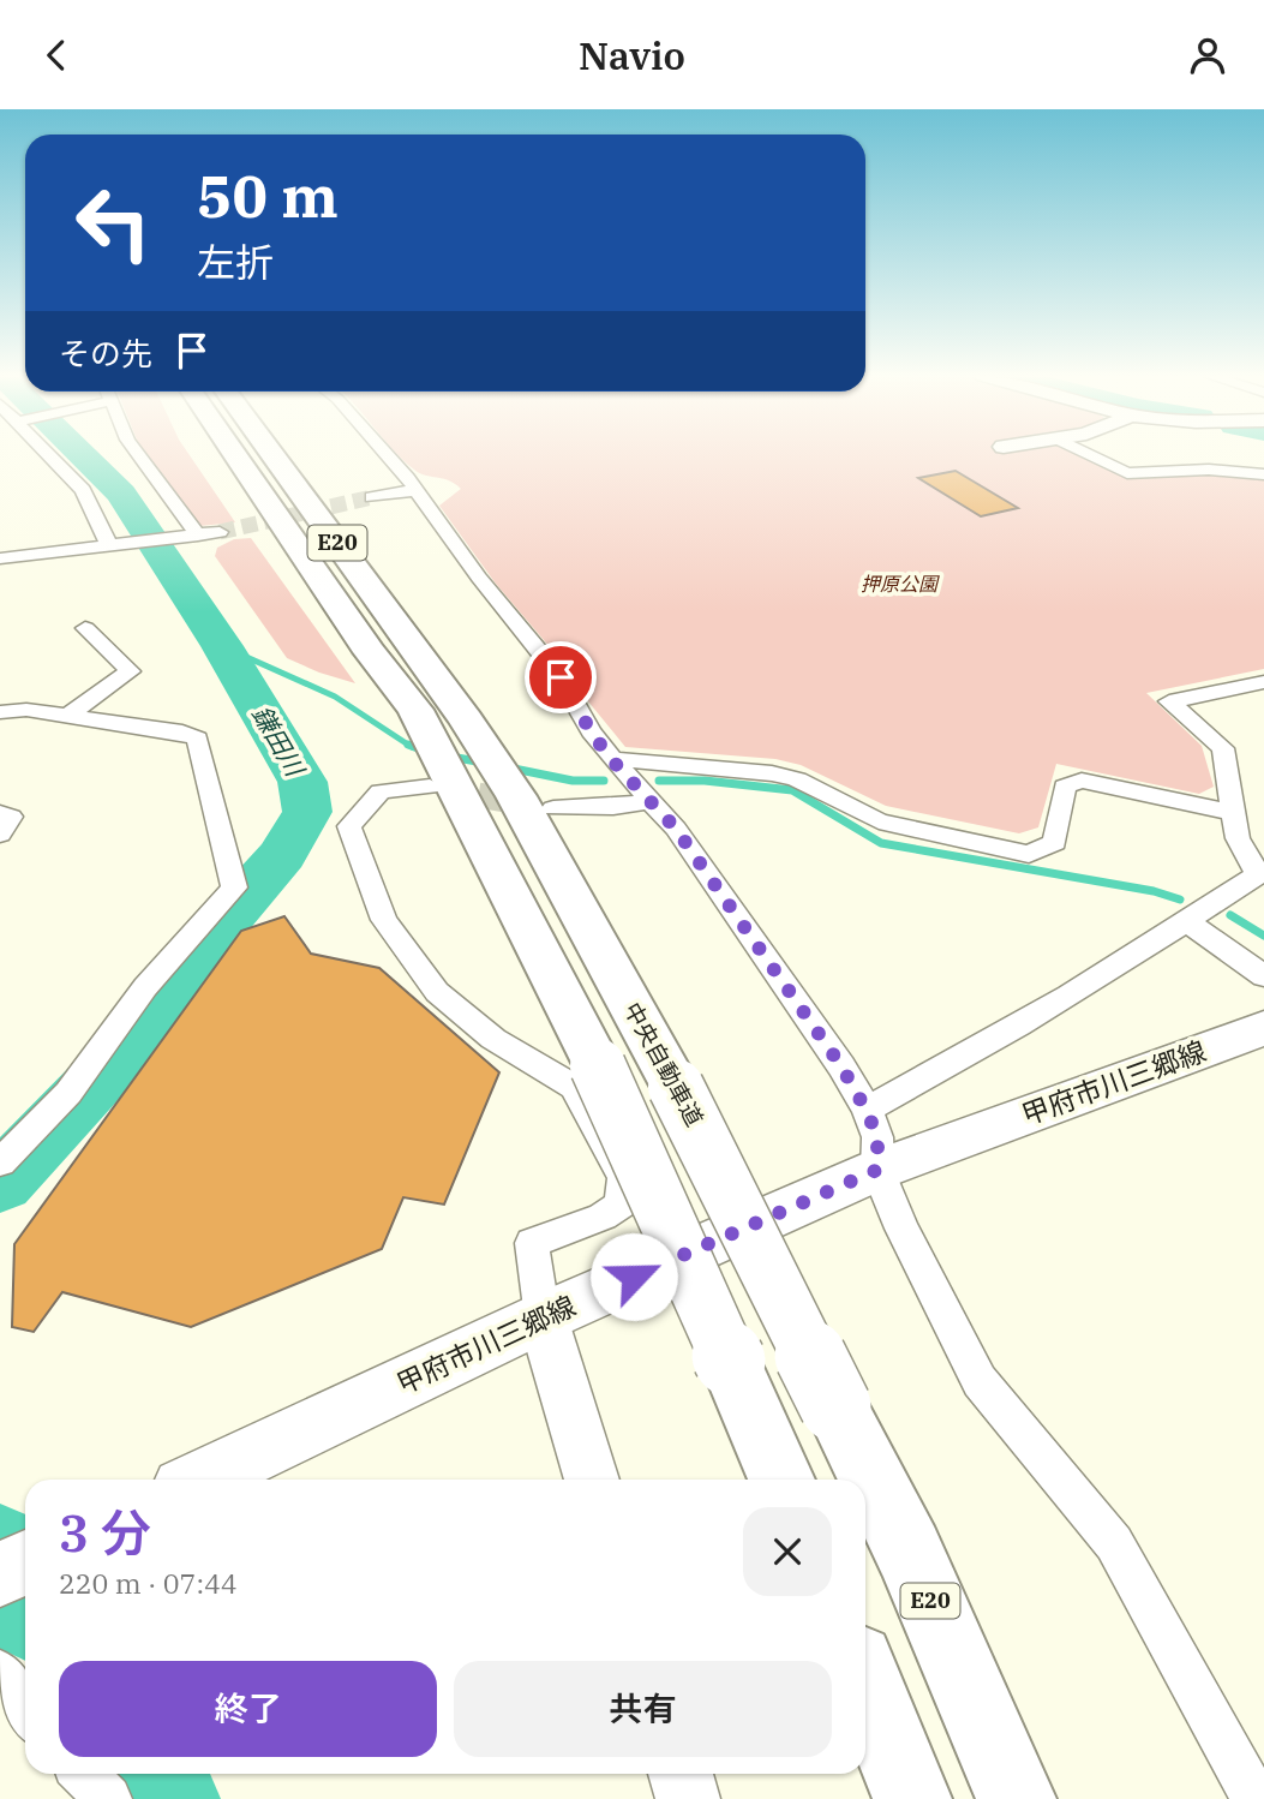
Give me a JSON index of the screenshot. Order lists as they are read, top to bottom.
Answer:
{
  "streets": {
    "highway": ["E20", "中央自動車道"],
    "main road": ["甲府市川三郷線"]
  },
  "water": ["鎌田川"],
  "parks": ["押原公園"],
  "page": {
    "header": "Navio",
    "turn": ["50 m", "左折"],
    "then": "その先",
    "heading": ["3 分", "220 m · 07:44"],
    "buttons": ["終了", "共有"]
  }
}
